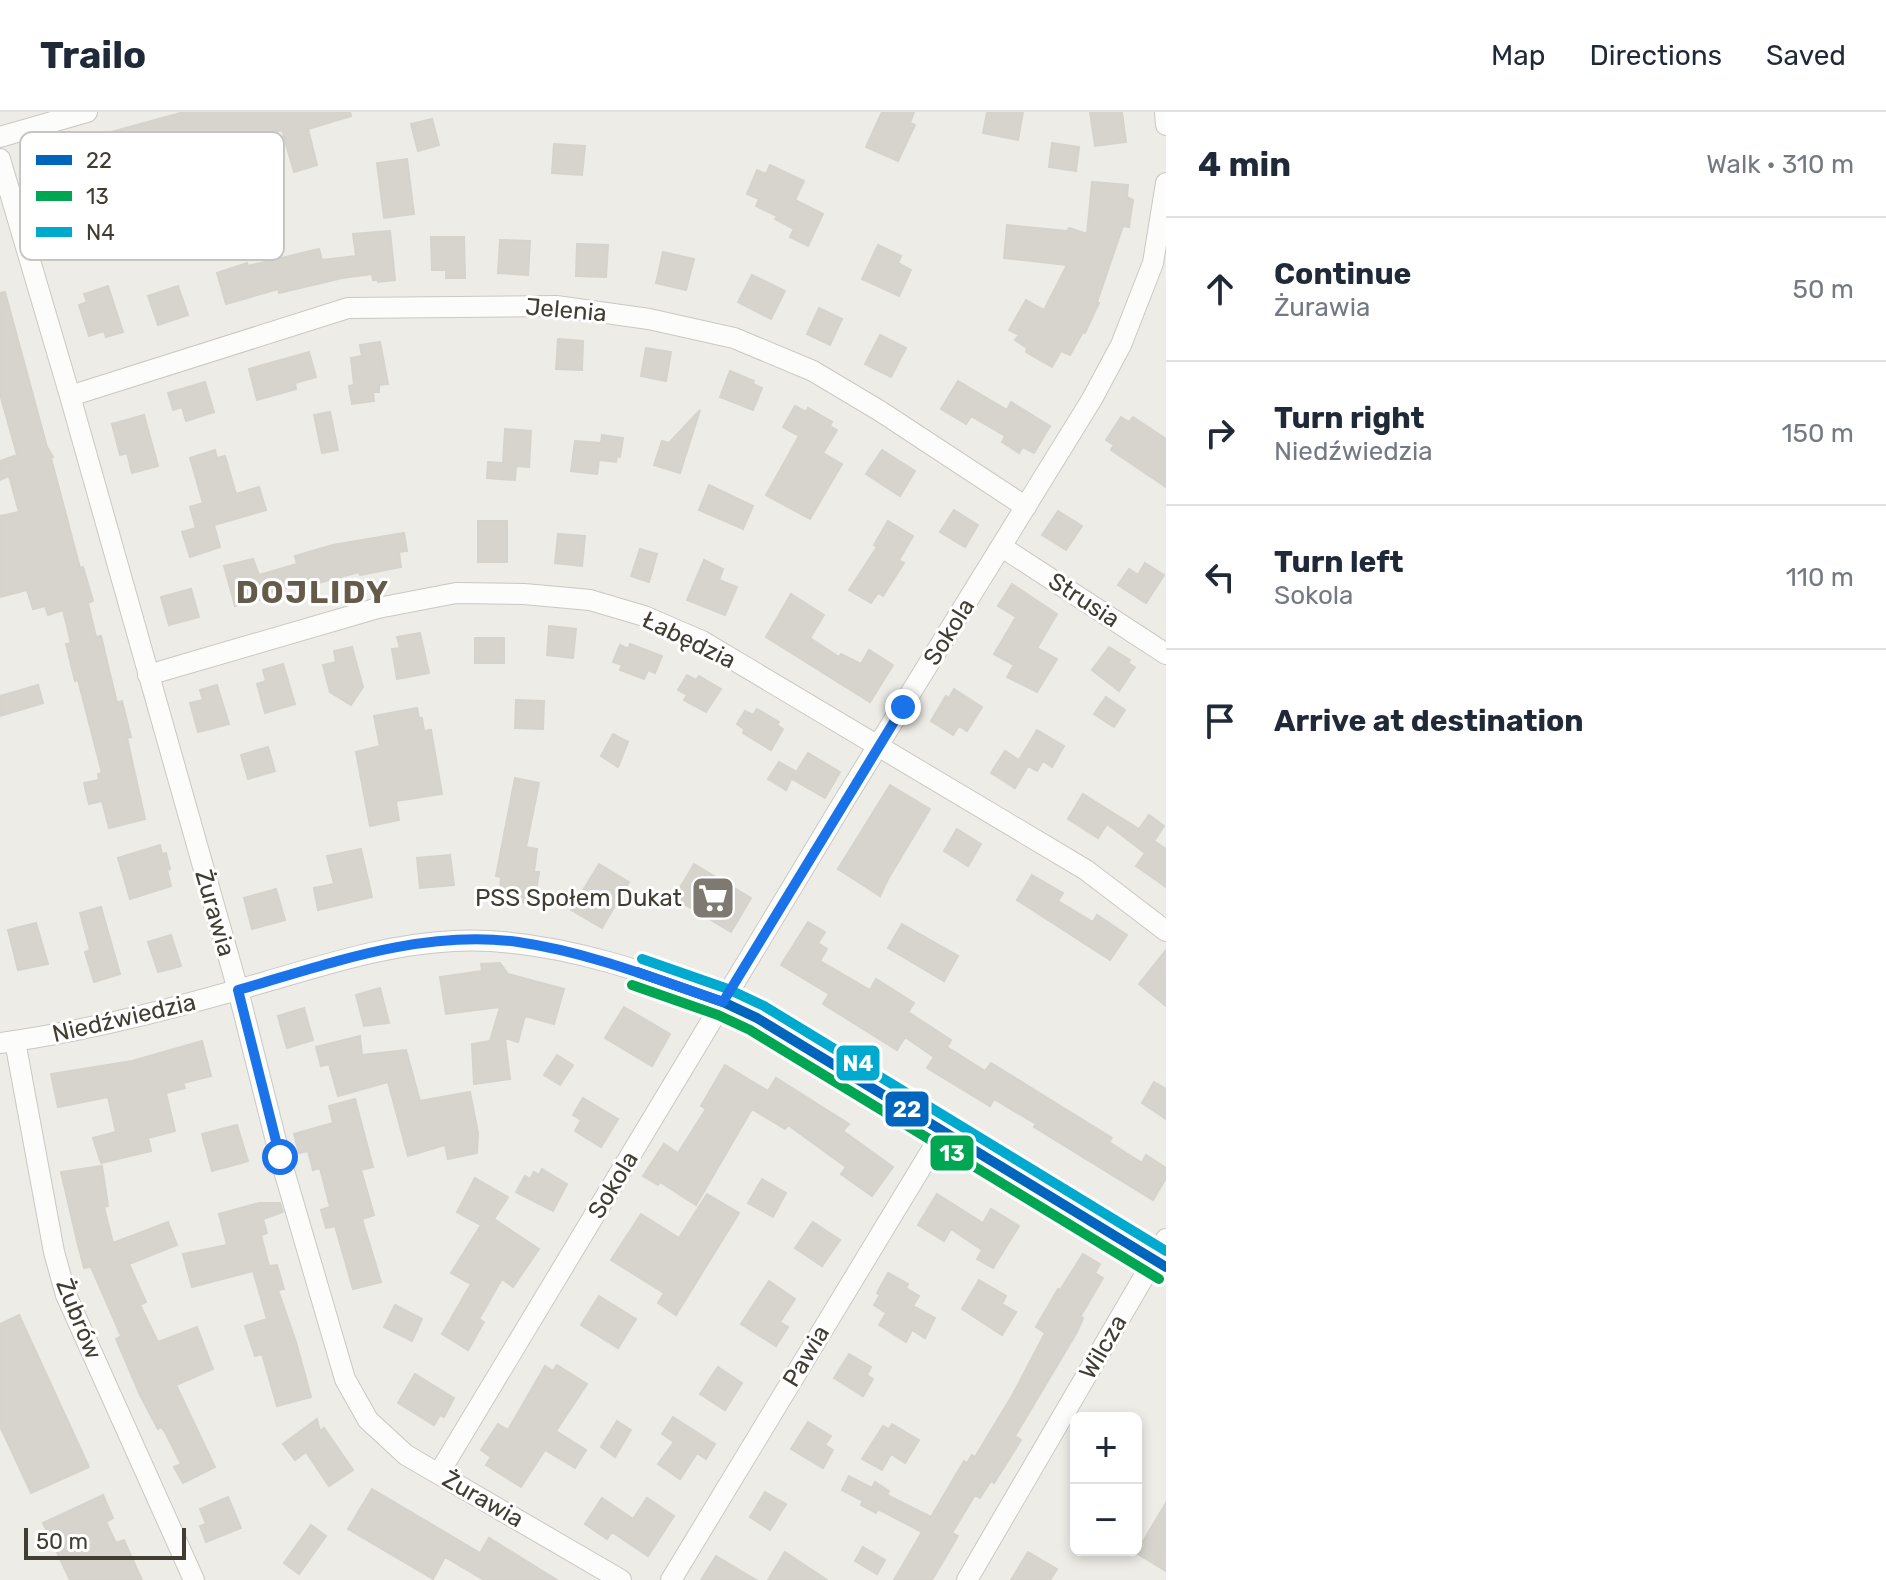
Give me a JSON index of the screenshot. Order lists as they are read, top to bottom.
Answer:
{
  "streets": {
    "street": [
      "Jelenia",
      "Strusia",
      "Sokola",
      "Łabędzia",
      "Żurawia",
      "Niedźwiedzia",
      "Żubrów",
      "Wilcza",
      "Pawia"
    ]
  },
  "crossings": [
    ["Jelenia", "Sokola"],
    ["Jelenia", "Żurawia"],
    ["Strusia", "Sokola"],
    ["Sokola", "Łabędzia"],
    ["Sokola", "Żurawia"],
    ["Sokola", "Niedźwiedzia"],
    ["Łabędzia", "Żurawia"],
    ["Żurawia", "Niedźwiedzia"],
    ["Niedźwiedzia", "Żubrów"],
    ["Niedźwiedzia", "Wilcza"],
    ["Niedźwiedzia", "Pawia"]
  ],
  "districts": ["DOJLIDY"],
  "places": {
    "supermarket": ["PSS Społem Dukat"]
  },
  "lines": ["transit line N4", "transit line 22", "transit line 13"],
  "legend": ["22", "13", "N4"],
  "scale_bar": "50 m",
  "page": {
    "header": "Trailo",
    "nav": ["Map", "Directions", "Saved"],
    "heading": ["4 min", "Walk · 310 m"],
    "list": [
      ["Continue", "Żurawia", "50 m"],
      ["Turn right", "Niedźwiedzia", "150 m"],
      ["Turn left", "Sokola", "110 m"],
      "Arrive at destination"
    ],
    "map_buttons": ["+", "−"],
    "scale": "50 m"
  }
}
